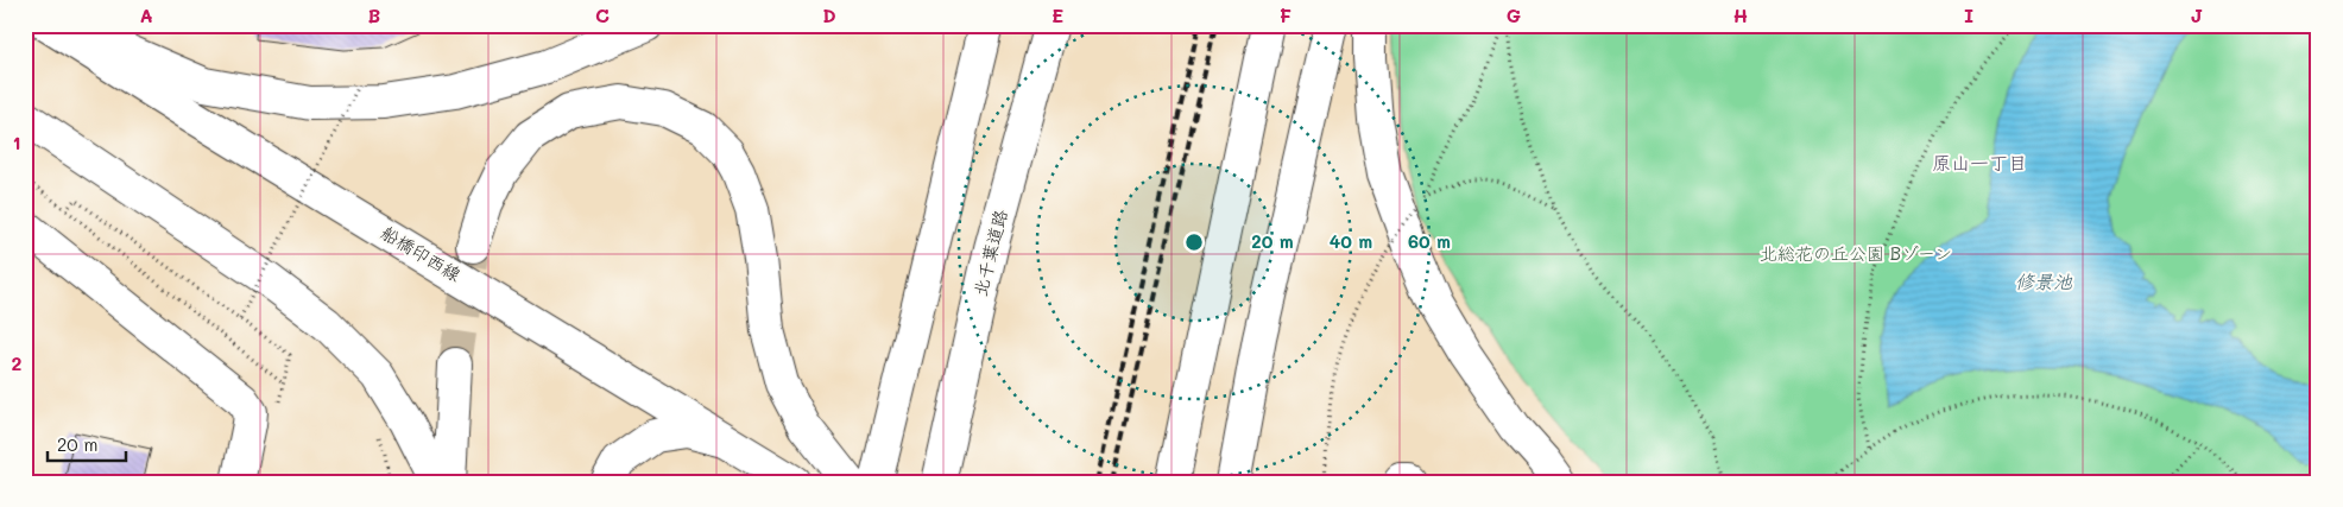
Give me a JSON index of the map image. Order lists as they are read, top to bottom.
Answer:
{
  "streets": {
    "main road": ["北千葉道路", "船橋印西線"]
  },
  "districts": ["原山一丁目"],
  "water": ["修景池"],
  "parks": ["北総花の丘公園 Bゾーン"],
  "scale_bar": "20 m",
  "grid": {
    "columns": [
      "A",
      "B",
      "C",
      "D",
      "E",
      "F",
      "G",
      "H",
      "I",
      "J"
    ],
    "rows": ["1", "2"]
  },
  "rings": ["20 m", "40 m", "60 m"]
}
